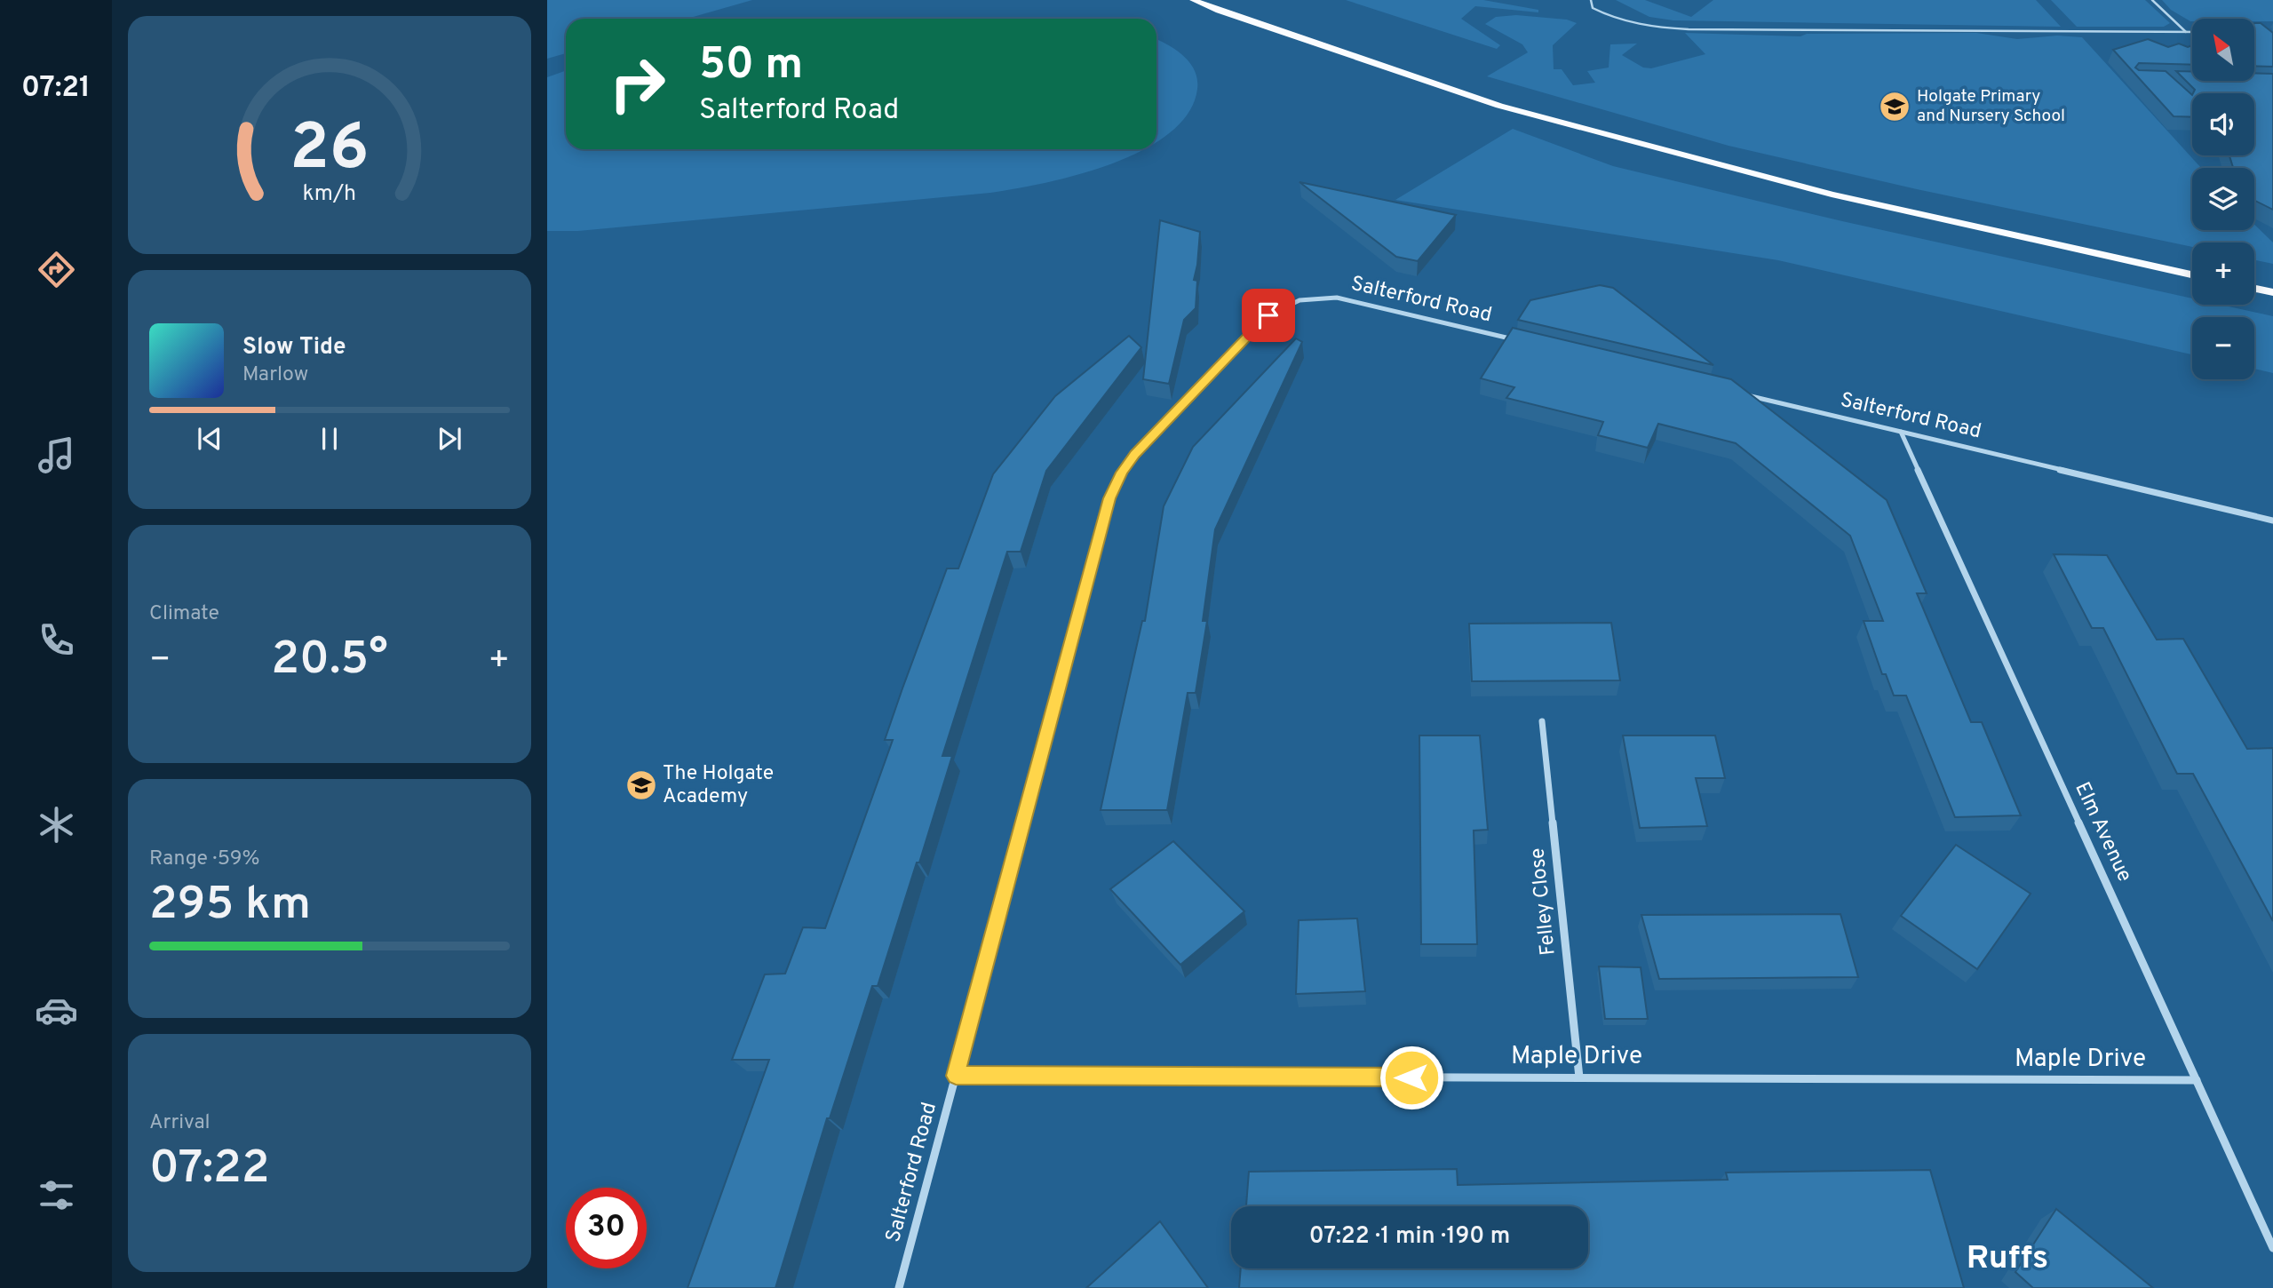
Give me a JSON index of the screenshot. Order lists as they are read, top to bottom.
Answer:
{
  "streets": {
    "street": [
      "Salterford Road",
      "Elm Avenue",
      "Felley Close",
      "Maple Drive"
    ]
  },
  "crossings": [
    ["Salterford Road", "Elm Avenue"],
    ["Salterford Road", "Maple Drive"],
    ["Elm Avenue", "Maple Drive"],
    ["Felley Close", "Maple Drive"]
  ],
  "districts": ["Ruffs"],
  "places": {
    "school or university": ["Holgate Primary and Nursery School", "The Holgate Academy"]
  },
  "north": "top left",
  "page": {
    "tabs": "07:21",
    "map_buttons": ["+", "−"],
    "turn": ["50 m", "Salterford Road"],
    "song": ["Slow Tide", "Marlow"],
    "tile": [
      "Climate",
      ["Range · 59%", "295 km"],
      ["Arrival", "07:22"]
    ],
    "heat": ["−", "20.5°", "+"],
    "limit": "30",
    "trip": "07:22 · 1 min · 190 m",
    "gauge": ["26", "km/h"]
  }
}
